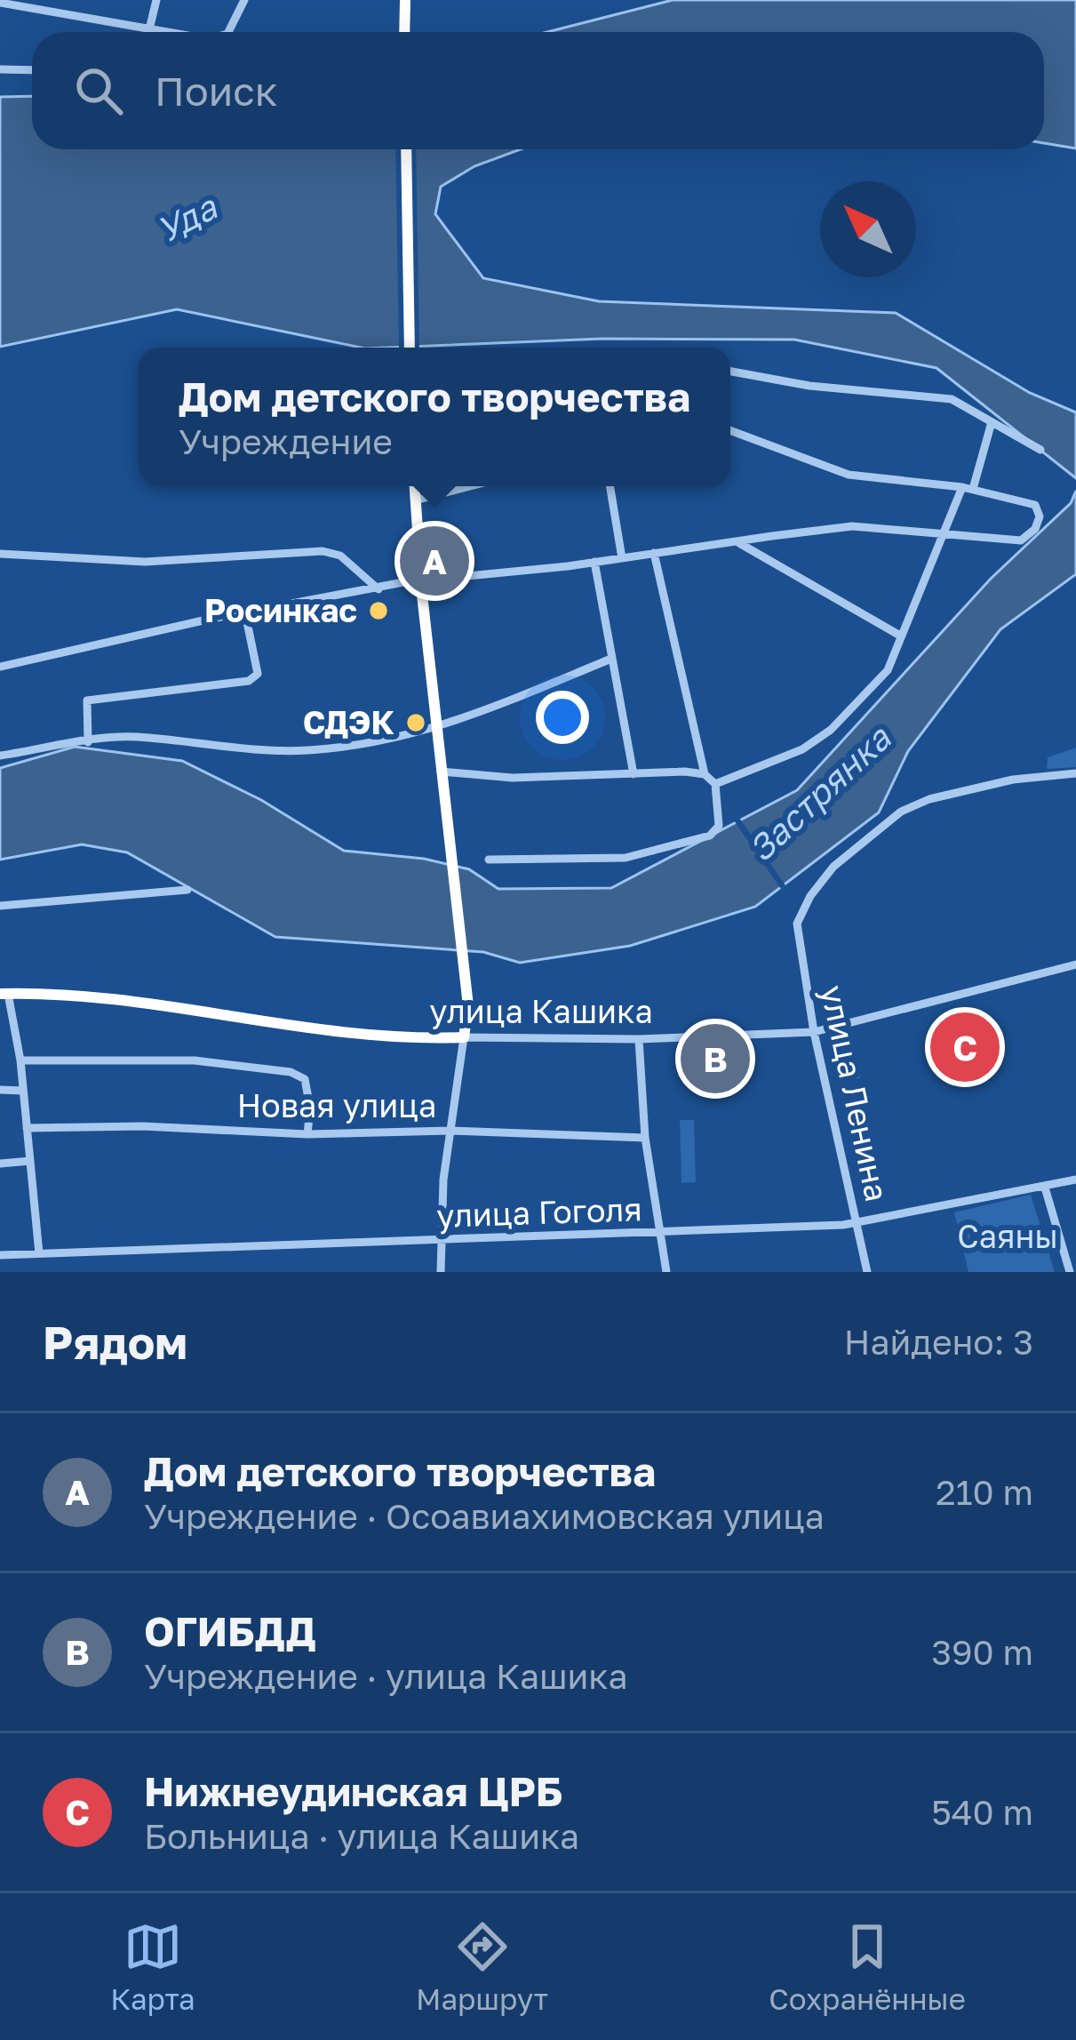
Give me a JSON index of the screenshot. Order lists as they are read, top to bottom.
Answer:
{
  "streets": {
    "highway": ["улица Кашика"],
    "street": ["улица Ленина", "Новая улица", "улица Гоголя"]
  },
  "crossings": [
    ["улица Кашика", "улица Ленина"],
    ["улица Ленина", "улица Гоголя"]
  ],
  "water": ["Уда", "Застрянка"],
  "parks": ["Саяны"],
  "places": ["Росинкас", "СДЭК"],
  "north": "top left",
  "page": {
    "search": "Поиск",
    "popup": ["Дом детского творчества", "Учреждение"],
    "pins": ["A", "C", "B"],
    "heading": ["Рядом", "Найдено: 3"],
    "list": [
      {
        "mark": "A",
        "name": "Дом детского творчества",
        "note": "Учреждение · Осоавиахимовская улица",
        "value": "210 m"
      },
      {
        "mark": "B",
        "name": "ОГИБДД",
        "note": "Учреждение · улица Кашика",
        "value": "390 m"
      },
      {
        "mark": "C",
        "name": "Нижнеудинская ЦРБ",
        "note": "Больница · улица Кашика",
        "value": "540 m"
      }
    ],
    "nav": ["Карта", "Маршрут", "Сохранённые"]
  }
}
